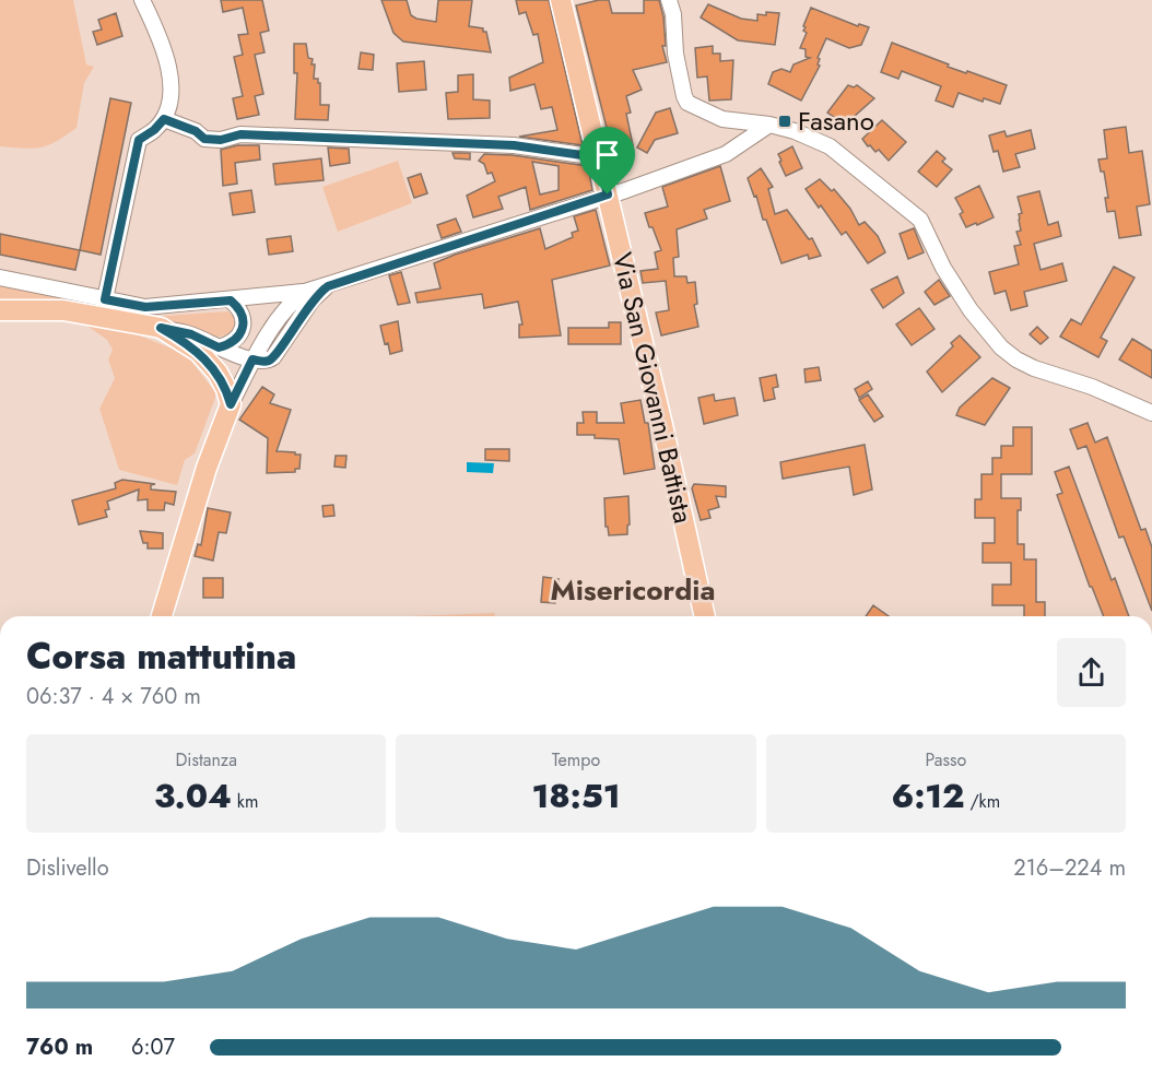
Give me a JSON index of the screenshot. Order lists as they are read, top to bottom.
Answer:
{
  "streets": {
    "main road": ["Via San Giovanni Battista"]
  },
  "districts": ["Misericordia"],
  "places": {
    "transit": ["Fasano"]
  },
  "page": {
    "heading": ["Corsa mattutina", "06:37 · 4 × 760 m"],
    "stats": [
      ["Distanza", "3.04 km"],
      ["Tempo", "18:51"],
      ["Passo", "6:12 /km"]
    ],
    "chart": ["Dislivello", "216–224 m"],
    "list": [
      {
        "name": "760 m",
        "note": "6:07"
      }
    ]
  }
}
